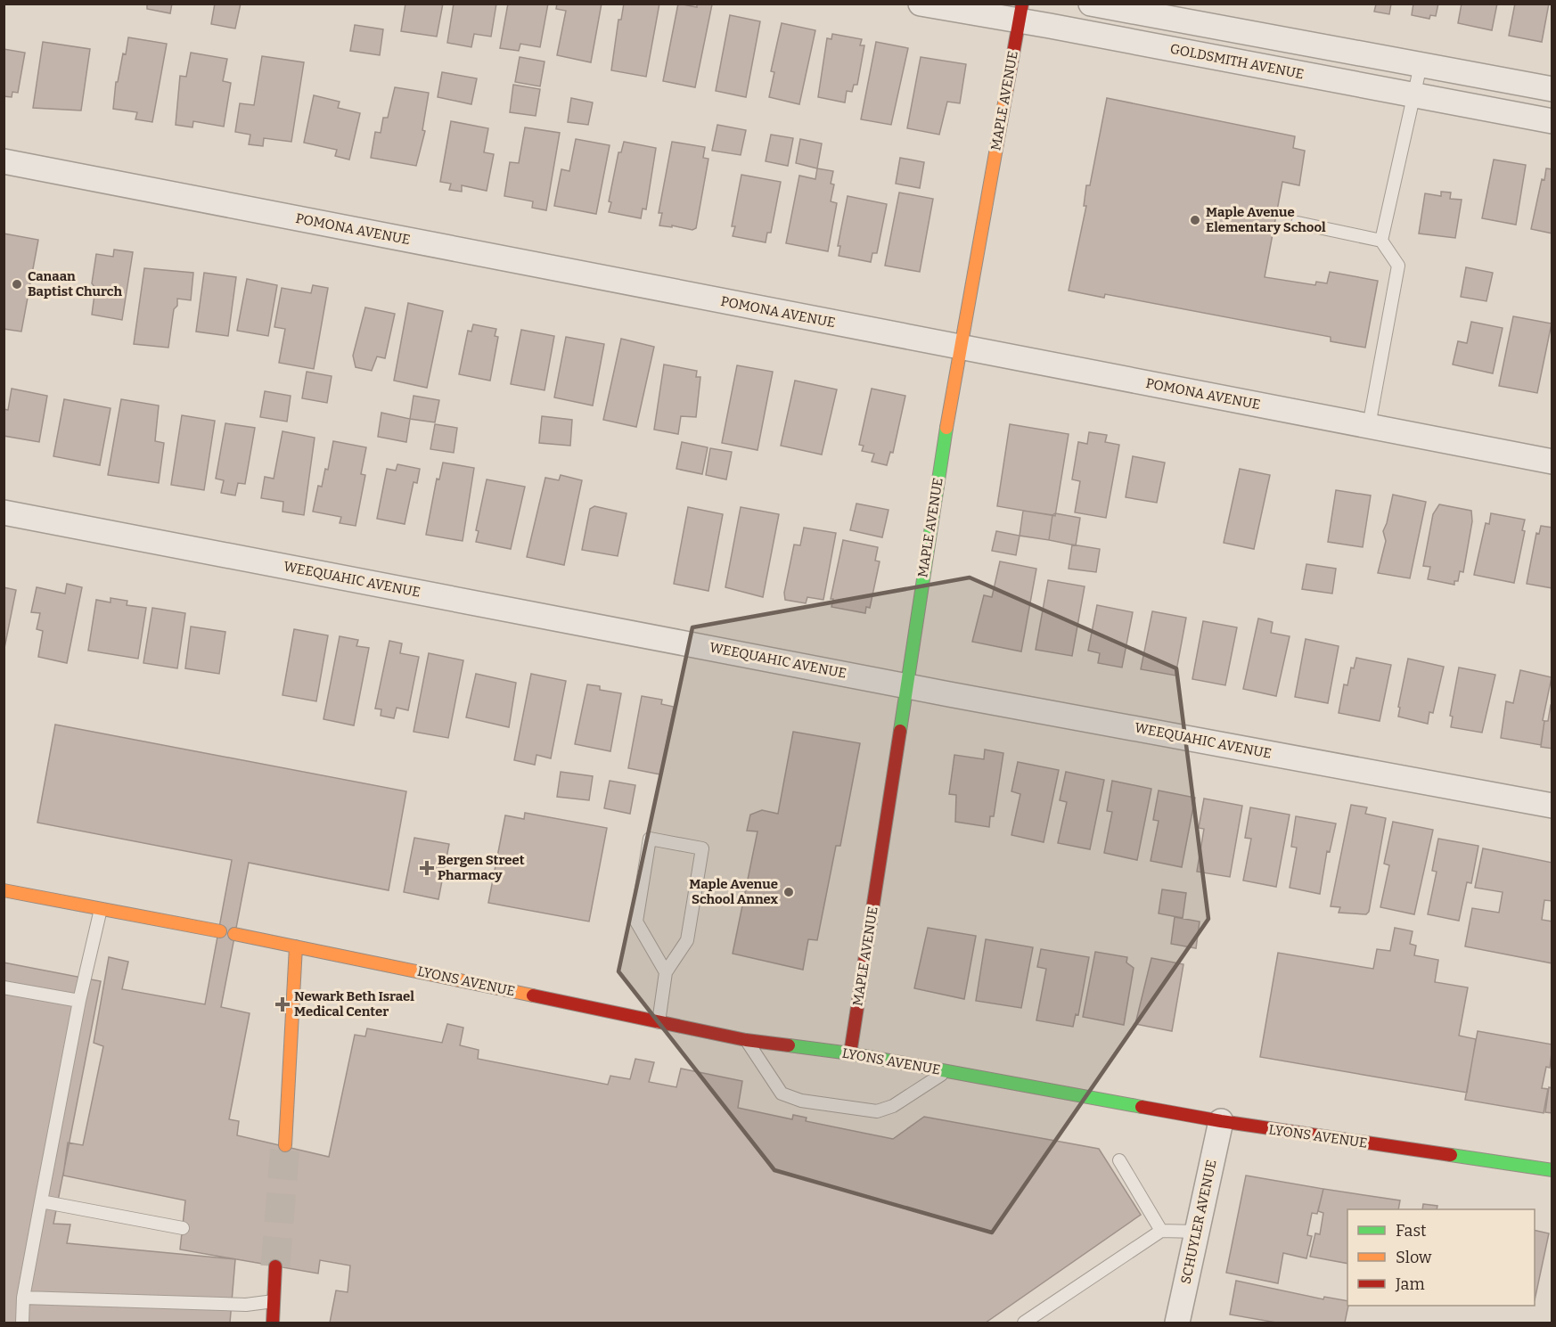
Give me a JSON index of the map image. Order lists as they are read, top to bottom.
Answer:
{
  "streets": {
    "main road": ["MAPLE AVENUE", "LYONS AVENUE"],
    "street": [
      "GOLDSMITH AVENUE",
      "POMONA AVENUE",
      "WEEQUAHIC AVENUE",
      "SCHUYLER AVENUE"
    ]
  },
  "crossings": [
    ["GOLDSMITH AVENUE", "MAPLE AVENUE"],
    ["MAPLE AVENUE", "POMONA AVENUE"],
    ["MAPLE AVENUE", "WEEQUAHIC AVENUE"],
    ["MAPLE AVENUE", "LYONS AVENUE"],
    ["LYONS AVENUE", "SCHUYLER AVENUE"]
  ],
  "places": {
    "other": ["Maple Avenue Elementary School", "Canaan Baptist Church", "Maple Avenue School Annex"],
    "health": ["Bergen Street Pharmacy", "Newark Beth Israel Medical Center"]
  },
  "legend": ["Fast", "Slow", "Jam"]
}
